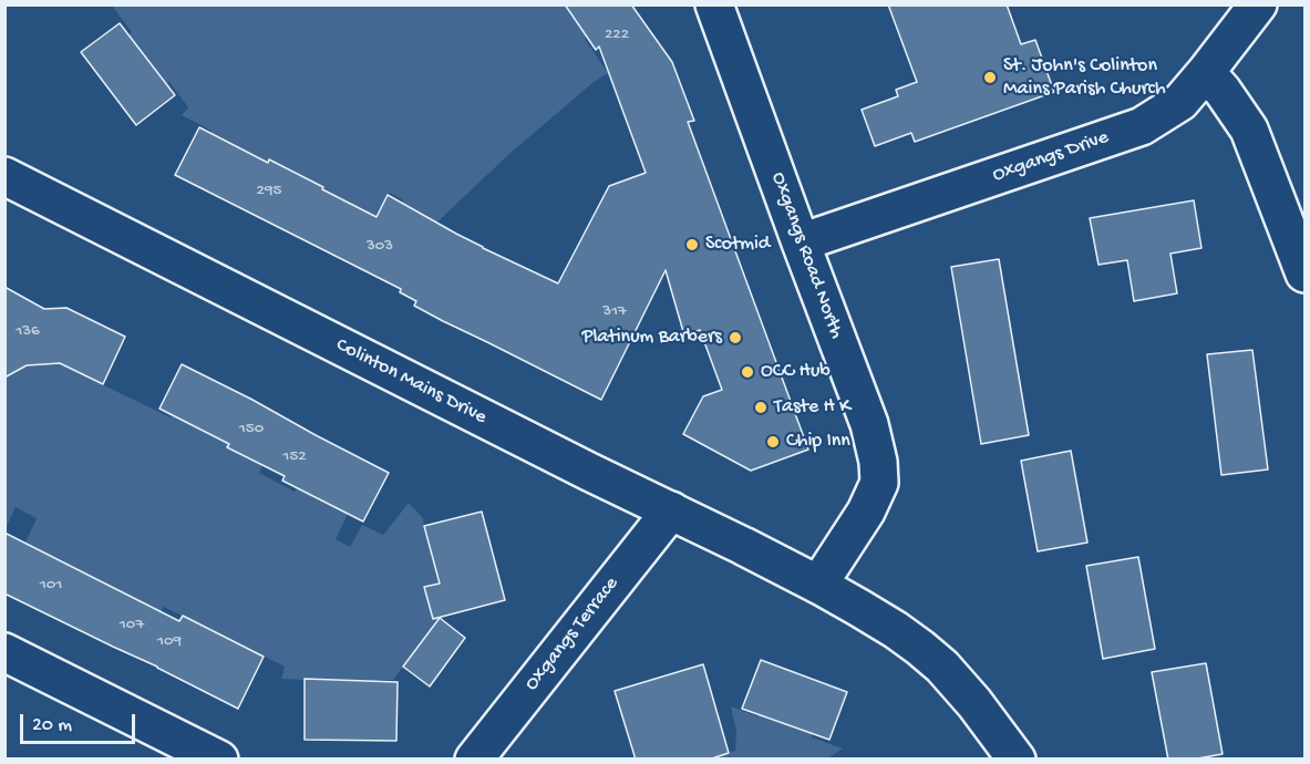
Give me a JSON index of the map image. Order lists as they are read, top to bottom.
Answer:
{
  "streets": {
    "street": [
      "Oxgangs Drive",
      "Oxgangs Road North",
      "Colinton Mains Drive",
      "Oxgangs Terrace"
    ]
  },
  "crossings": [
    ["Oxgangs Drive", "Oxgangs Road North"],
    ["Oxgangs Road North", "Colinton Mains Drive"],
    ["Colinton Mains Drive", "Oxgangs Terrace"]
  ],
  "places": [
    "St. John's Colinton Mains Parish Church",
    "Scotmid",
    "Platinum Barbers",
    "OCC Hub",
    "Taste H K",
    "Chip Inn"
  ],
  "house_numbers": [
    "222",
    "295",
    "303",
    "317",
    "136",
    "150",
    "152",
    "101",
    "107",
    "109"
  ],
  "scale_bar": "20 m"
}
